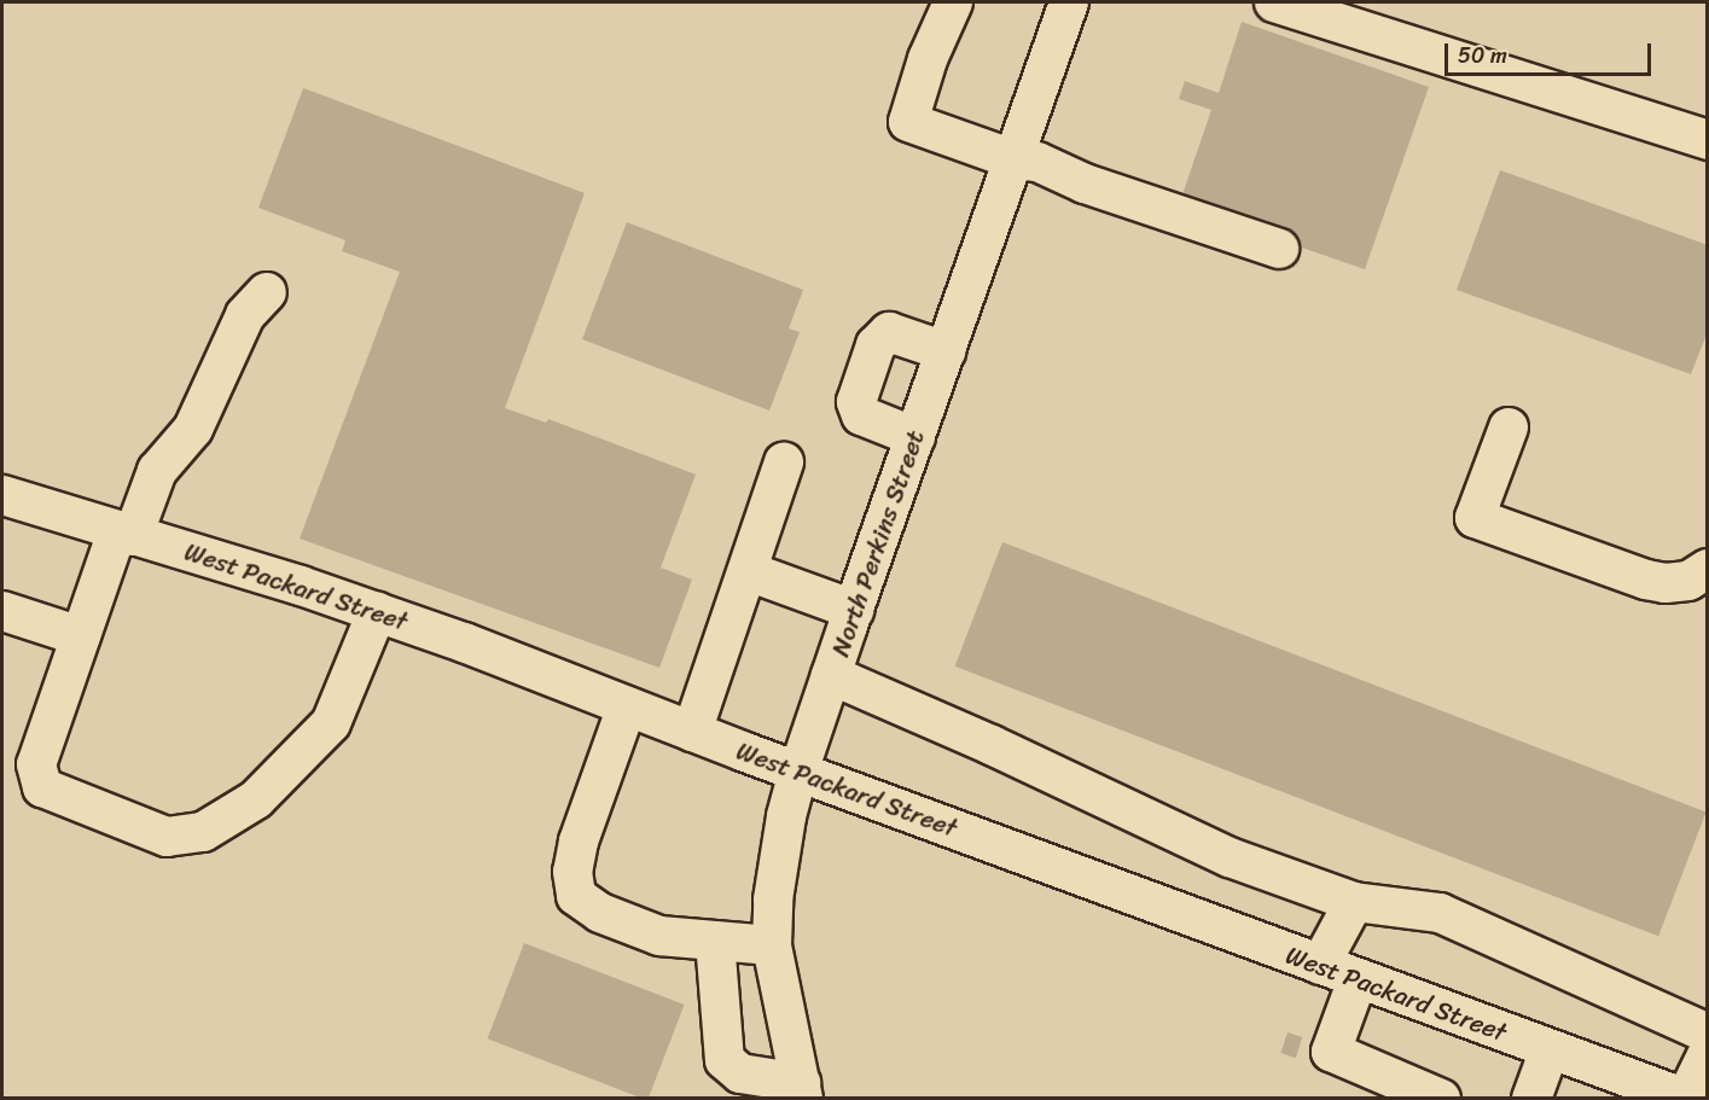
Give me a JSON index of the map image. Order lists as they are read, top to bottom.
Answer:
{
  "streets": {
    "street": ["North Perkins Street", "West Packard Street"]
  },
  "crossings": [
    ["North Perkins Street", "West Packard Street"]
  ],
  "scale_bar": "50 m"
}
